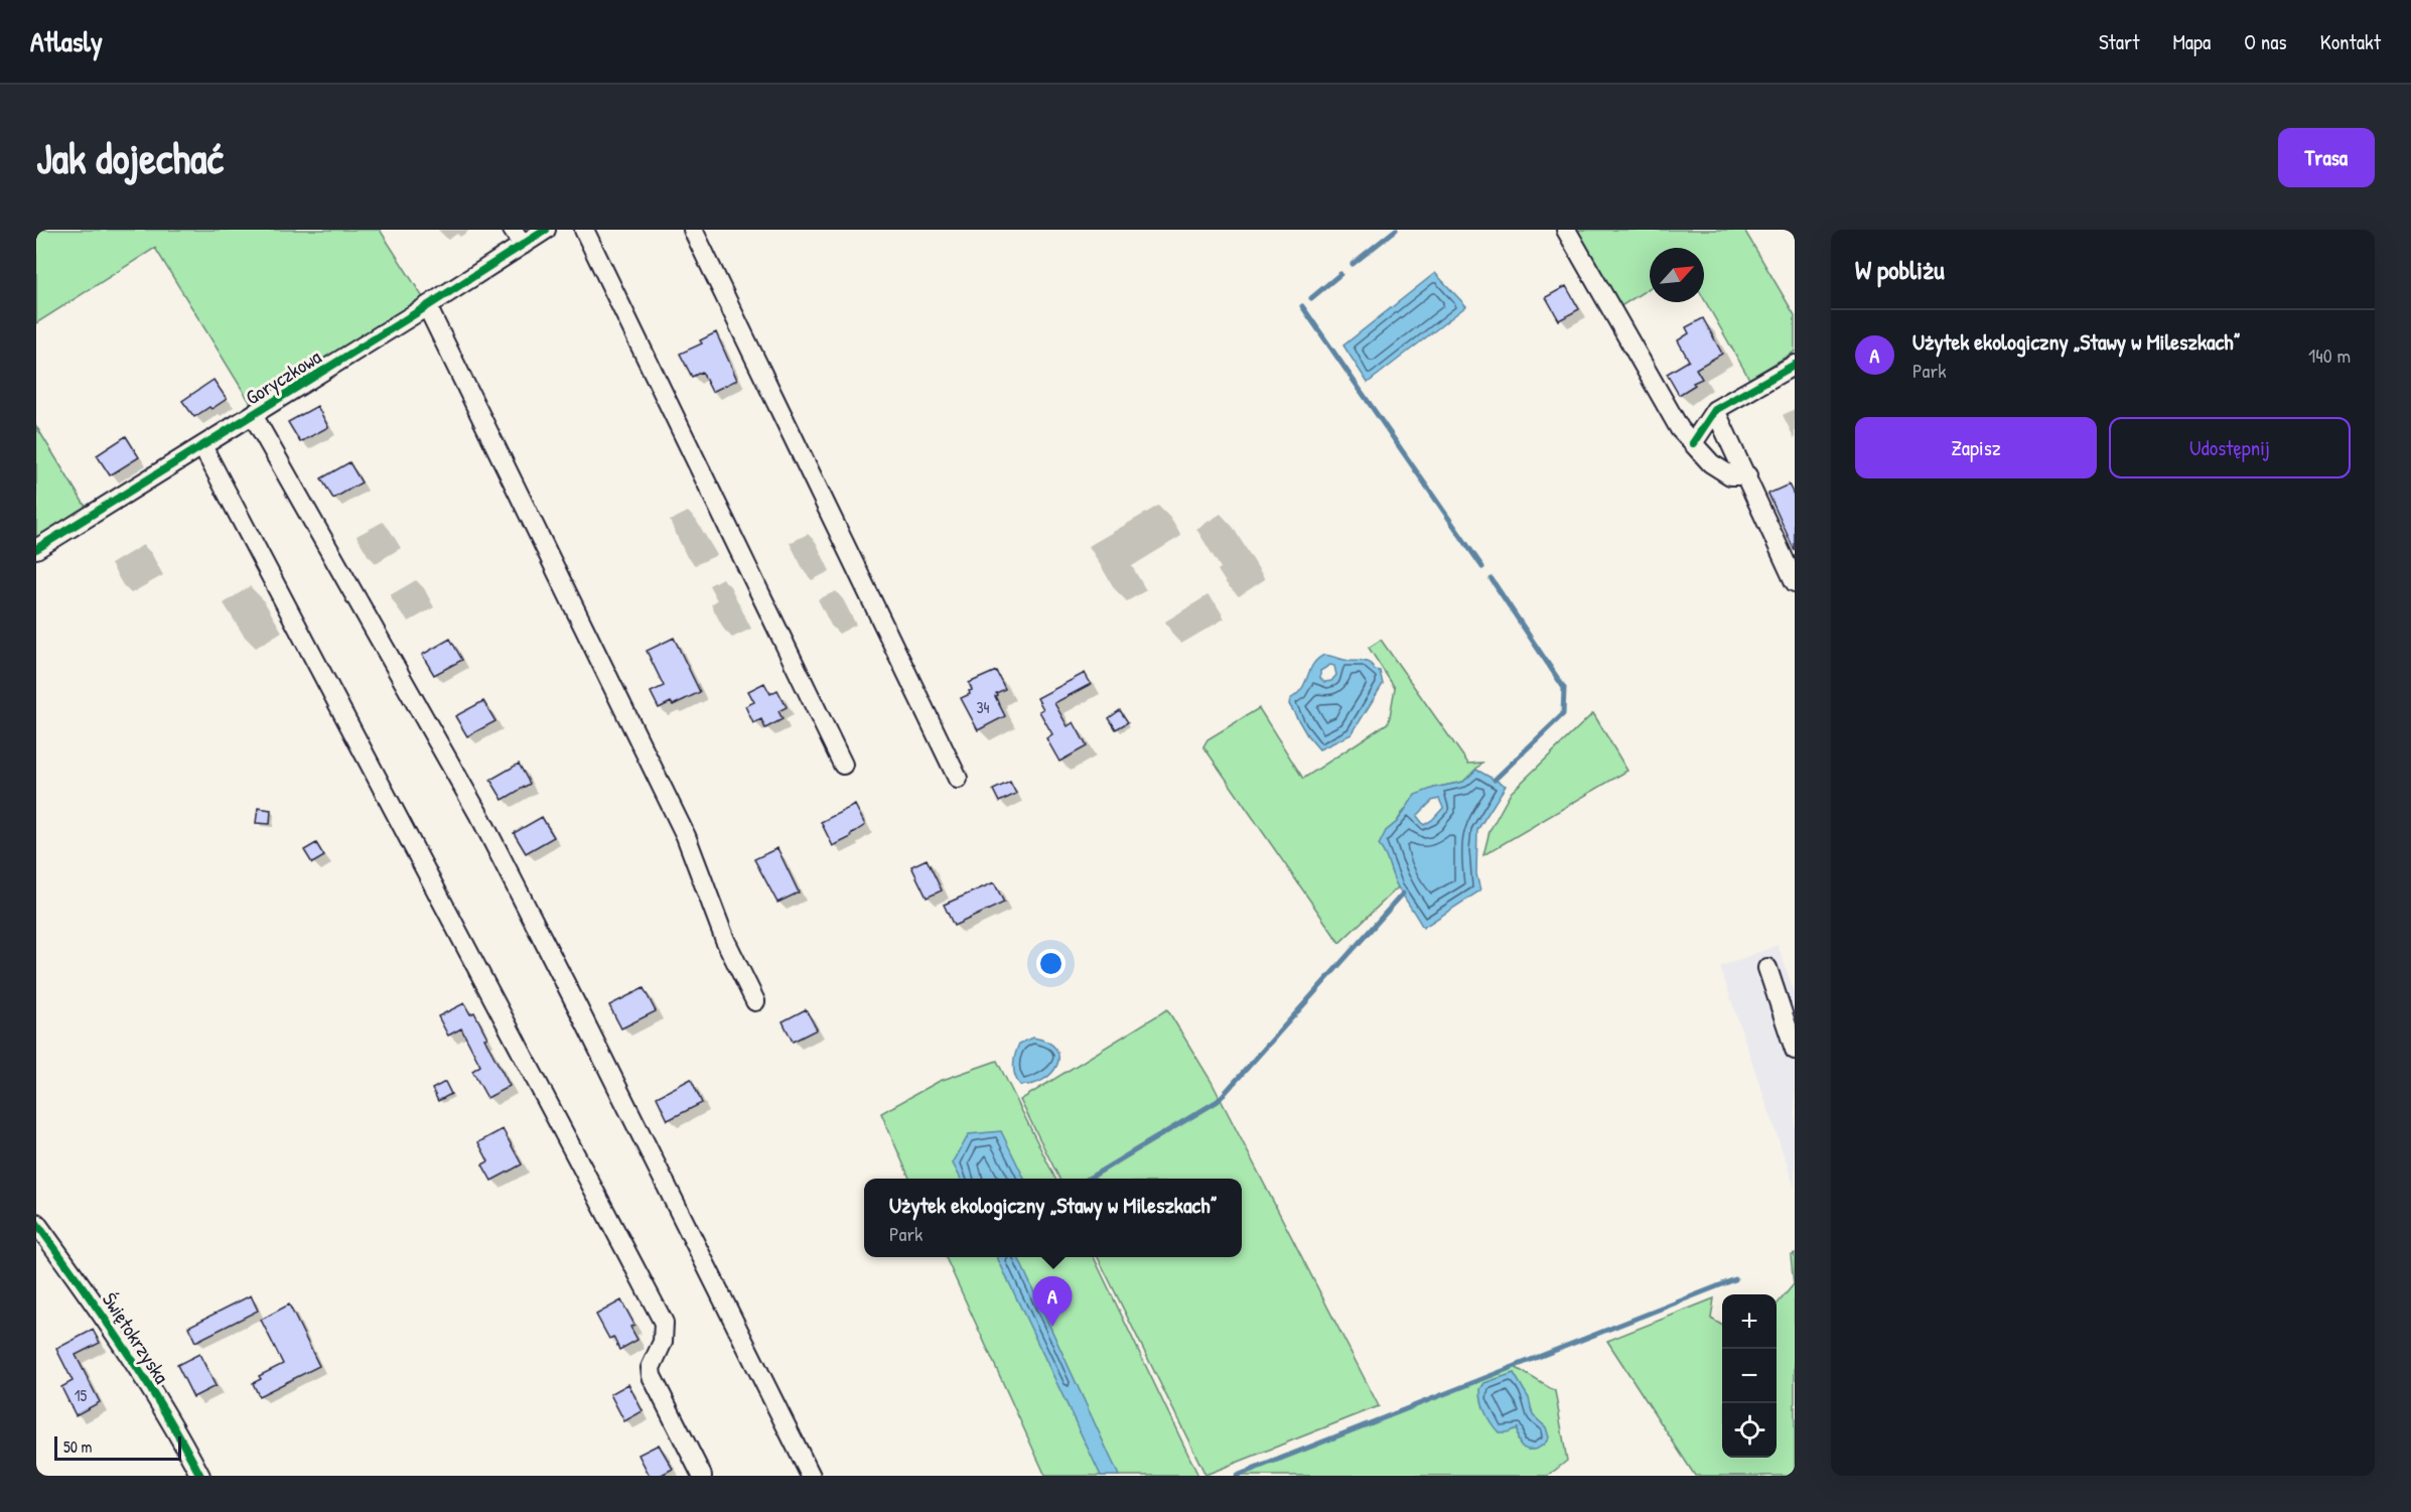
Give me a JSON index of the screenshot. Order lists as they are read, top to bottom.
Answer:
{
  "streets": {
    "street": ["Goryczkowa", "Świętokrzyska"]
  },
  "house_numbers": ["34", "15"],
  "scale_bar": "50 m",
  "north": "top right",
  "page": {
    "header": "Atlasly",
    "nav": [
      "Start",
      "Mapa",
      "O nas",
      "Kontakt"
    ],
    "buttons": [
      "Trasa",
      ["Zapisz", "Udostępnij"]
    ],
    "title": "Jak dojechać",
    "heading": "W pobliżu",
    "list": [
      {
        "mark": "A",
        "name": "Użytek ekologiczny „Stawy w Mileszkach”",
        "note": "Park",
        "value": "140 m"
      }
    ],
    "popup": ["Użytek ekologiczny „Stawy w Mileszkach”", "Park"],
    "pins": "A",
    "map_buttons": ["+", "−"],
    "scale": "50 m"
  }
}
